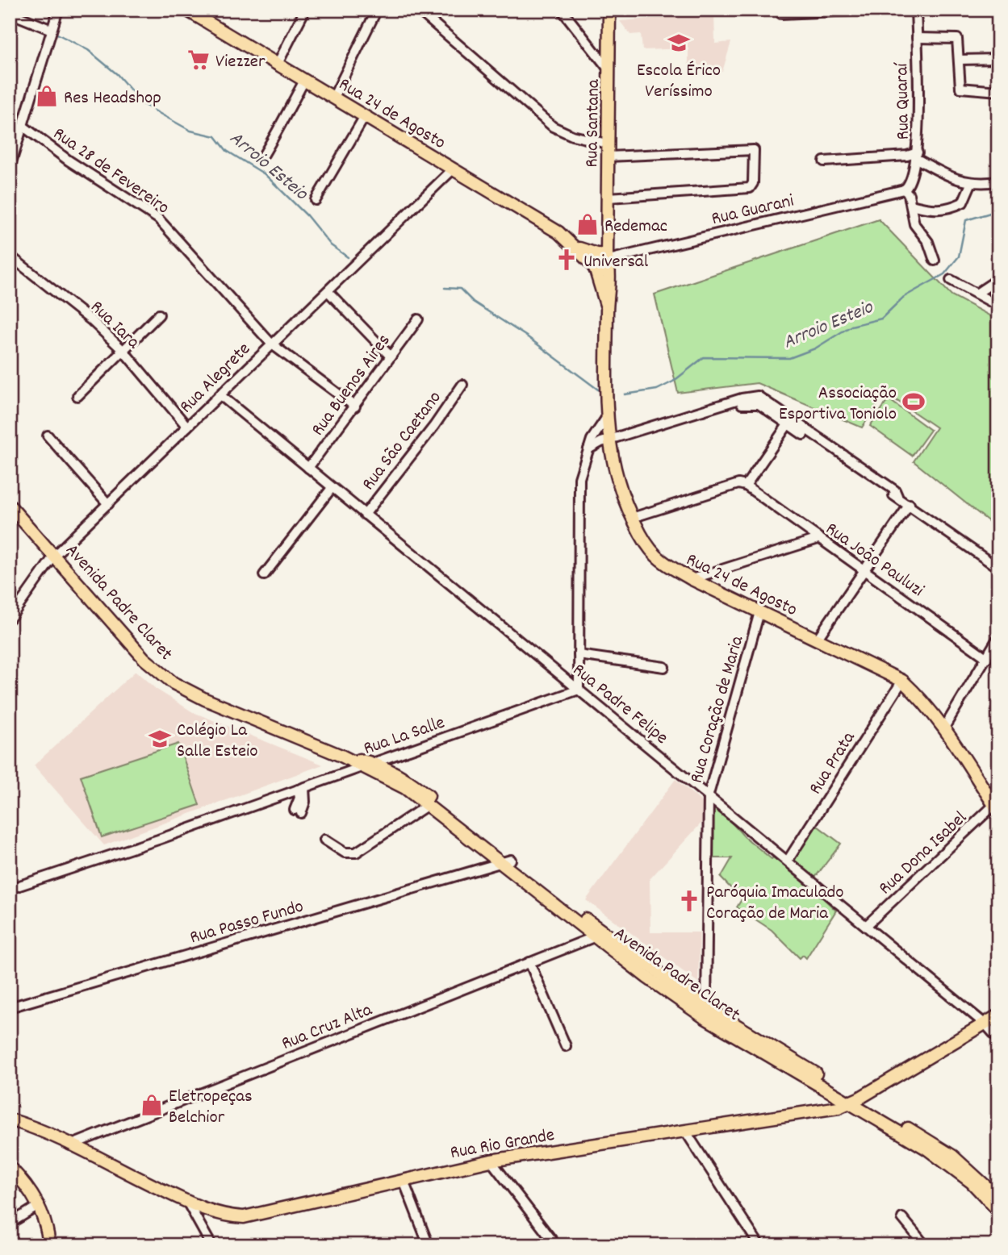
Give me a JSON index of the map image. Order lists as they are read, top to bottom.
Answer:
{
  "streets": {
    "main road": [
      "Rua 24 de Agosto",
      "Rua Santana",
      "Avenida Padre Claret",
      "Rua Rio Grande"
    ],
    "street": [
      "Rua Quaraí",
      "Rua 28 de Fevereiro",
      "Rua Guarani",
      "Rua Iara",
      "Rua Alegrete",
      "Rua Buenos Aires",
      "Rua São Caetano",
      "Rua João Pauluzi",
      "Rua Padre Felipe",
      "Rua Coração de Maria",
      "Rua La Salle",
      "Rua Prata",
      "Rua Dona Isabel",
      "Rua Passo Fundo",
      "Rua Cruz Alta"
    ]
  },
  "crossings": [
    ["Rua Quaraí", "Rua Guarani"],
    ["Rua 24 de Agosto", "Rua Santana"],
    ["Rua 24 de Agosto", "Rua Guarani"],
    ["Rua 24 de Agosto", "Rua Alegrete"],
    ["Rua 24 de Agosto", "Rua Coração de Maria"],
    ["Rua 24 de Agosto", "Rua Prata"],
    ["Rua 24 de Agosto", "Rua Dona Isabel"],
    ["Rua Santana", "Rua Guarani"],
    ["Rua 28 de Fevereiro", "Rua Alegrete"],
    ["Rua 28 de Fevereiro", "Rua Buenos Aires"],
    ["Rua Iara", "Rua Alegrete"],
    ["Rua Alegrete", "Avenida Padre Claret"],
    ["Rua Alegrete", "Rua Padre Felipe"],
    ["Rua Buenos Aires", "Rua Padre Felipe"],
    ["Rua São Caetano", "Rua Padre Felipe"],
    ["Avenida Padre Claret", "Rua Coração de Maria"],
    ["Avenida Padre Claret", "Rua La Salle"],
    ["Avenida Padre Claret", "Rua Passo Fundo"],
    ["Avenida Padre Claret", "Rua Cruz Alta"],
    ["Avenida Padre Claret", "Rua Rio Grande"],
    ["Rua Padre Felipe", "Rua Coração de Maria"],
    ["Rua Padre Felipe", "Rua La Salle"],
    ["Rua Padre Felipe", "Rua Prata"],
    ["Rua Padre Felipe", "Rua Dona Isabel"],
    ["Rua Padre Felipe", "Rua Rio Grande"],
    ["Rua Cruz Alta", "Rua Rio Grande"]
  ],
  "water": ["Arroio Esteio"],
  "places": {
    "school or university": ["Escola Érico Veríssimo", "Colégio La Salle Esteio"],
    "supermarket": ["Viezzer"],
    "shop": ["Res Headshop", "Redemac", "Eletropeças Belchior"],
    "church": ["Universal", "Paróquia Imaculado Coração de Maria"],
    "sports": ["Associação Esportiva Toniolo"]
  }
}
